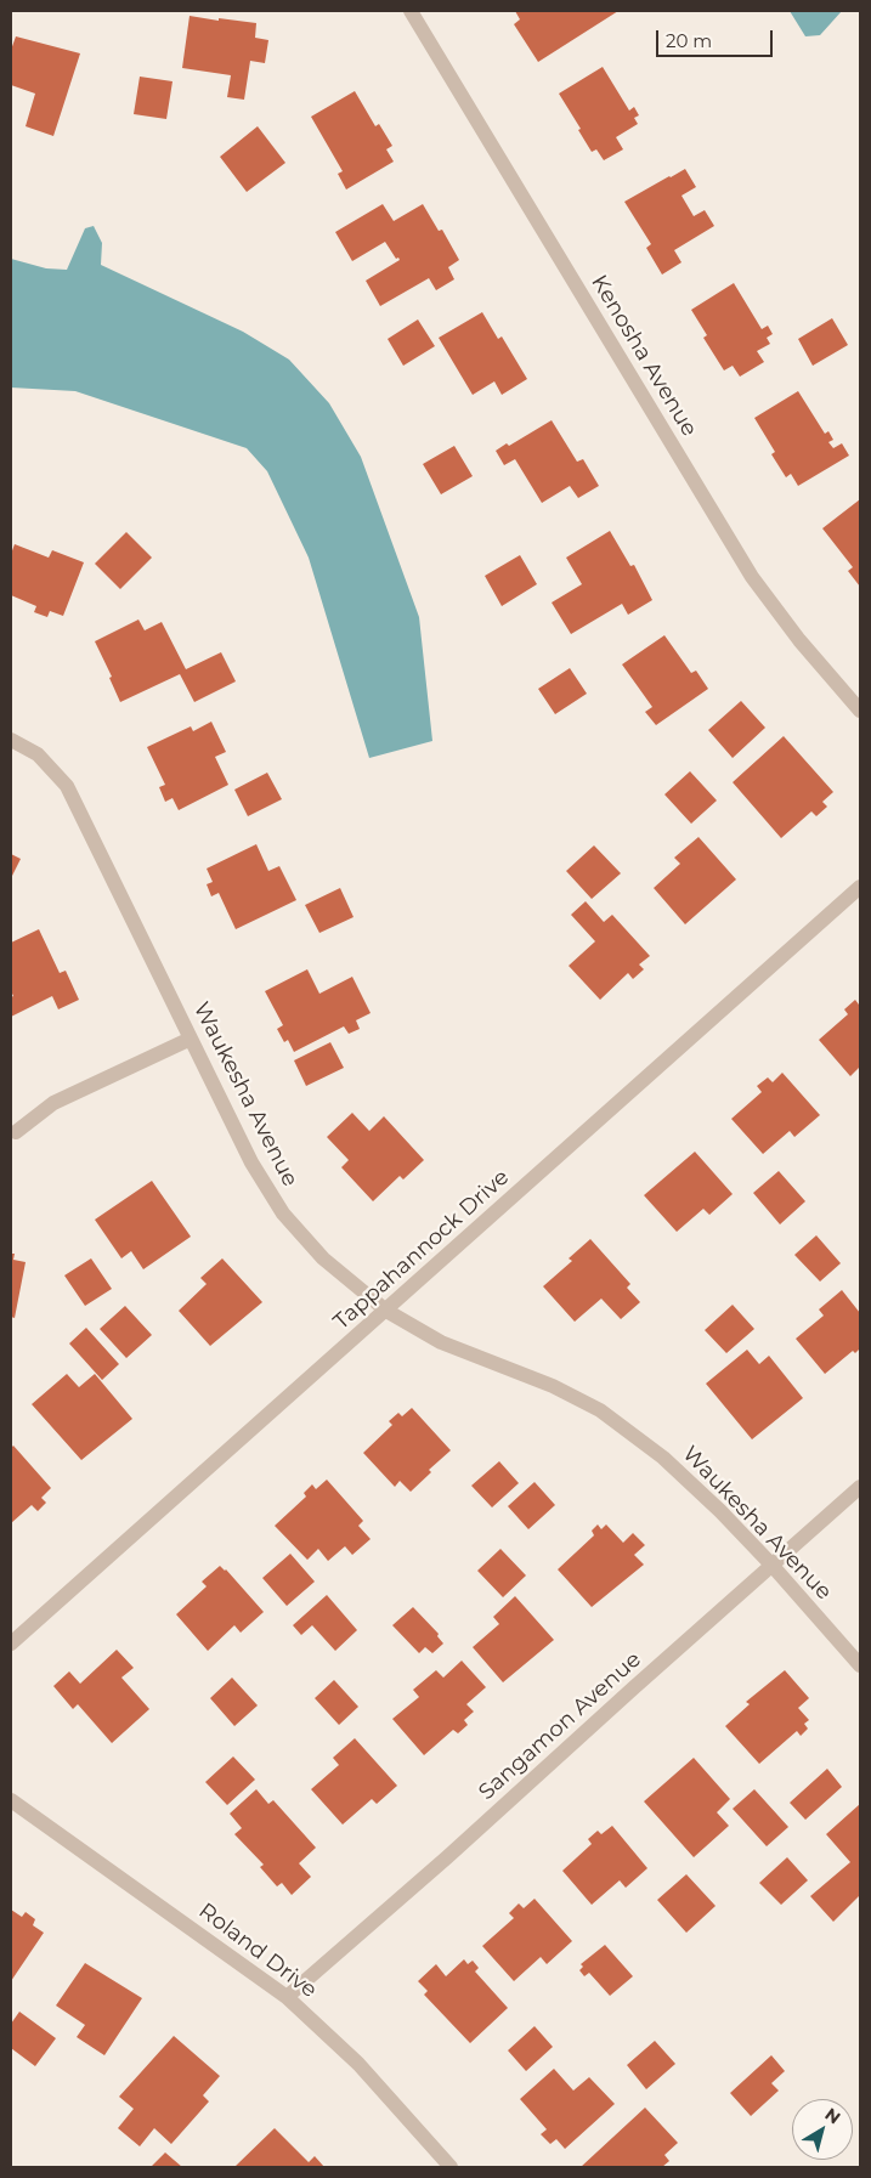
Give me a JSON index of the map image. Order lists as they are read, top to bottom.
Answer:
{
  "streets": {
    "street": [
      "Kenosha Avenue",
      "Waukesha Avenue",
      "Tappahannock Drive",
      "Sangamon Avenue",
      "Roland Drive"
    ]
  },
  "crossings": [
    ["Waukesha Avenue", "Tappahannock Drive"],
    ["Waukesha Avenue", "Sangamon Avenue"],
    ["Sangamon Avenue", "Roland Drive"]
  ],
  "scale_bar": "20 m",
  "north": "top right"
}
